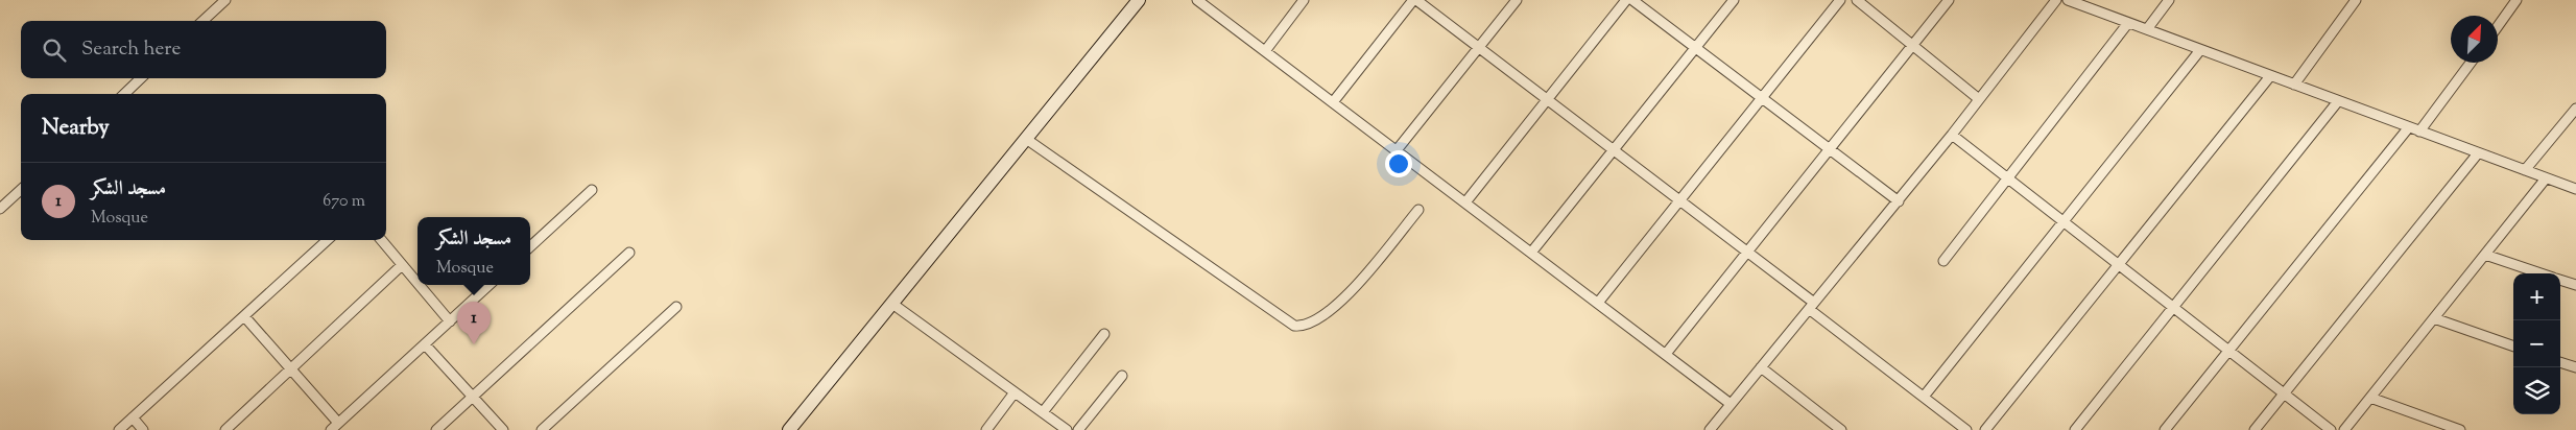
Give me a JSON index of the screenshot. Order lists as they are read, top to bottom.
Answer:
{
  "north": "top right",
  "page": {
    "search": "Search here",
    "heading": "Nearby",
    "list": [
      {
        "mark": "1",
        "name": "مسجد الشكر",
        "note": "Mosque",
        "value": "670 m"
      }
    ],
    "popup": ["مسجد الشكر", "Mosque"],
    "map_buttons": ["+", "−"],
    "pins": "1"
  }
}
